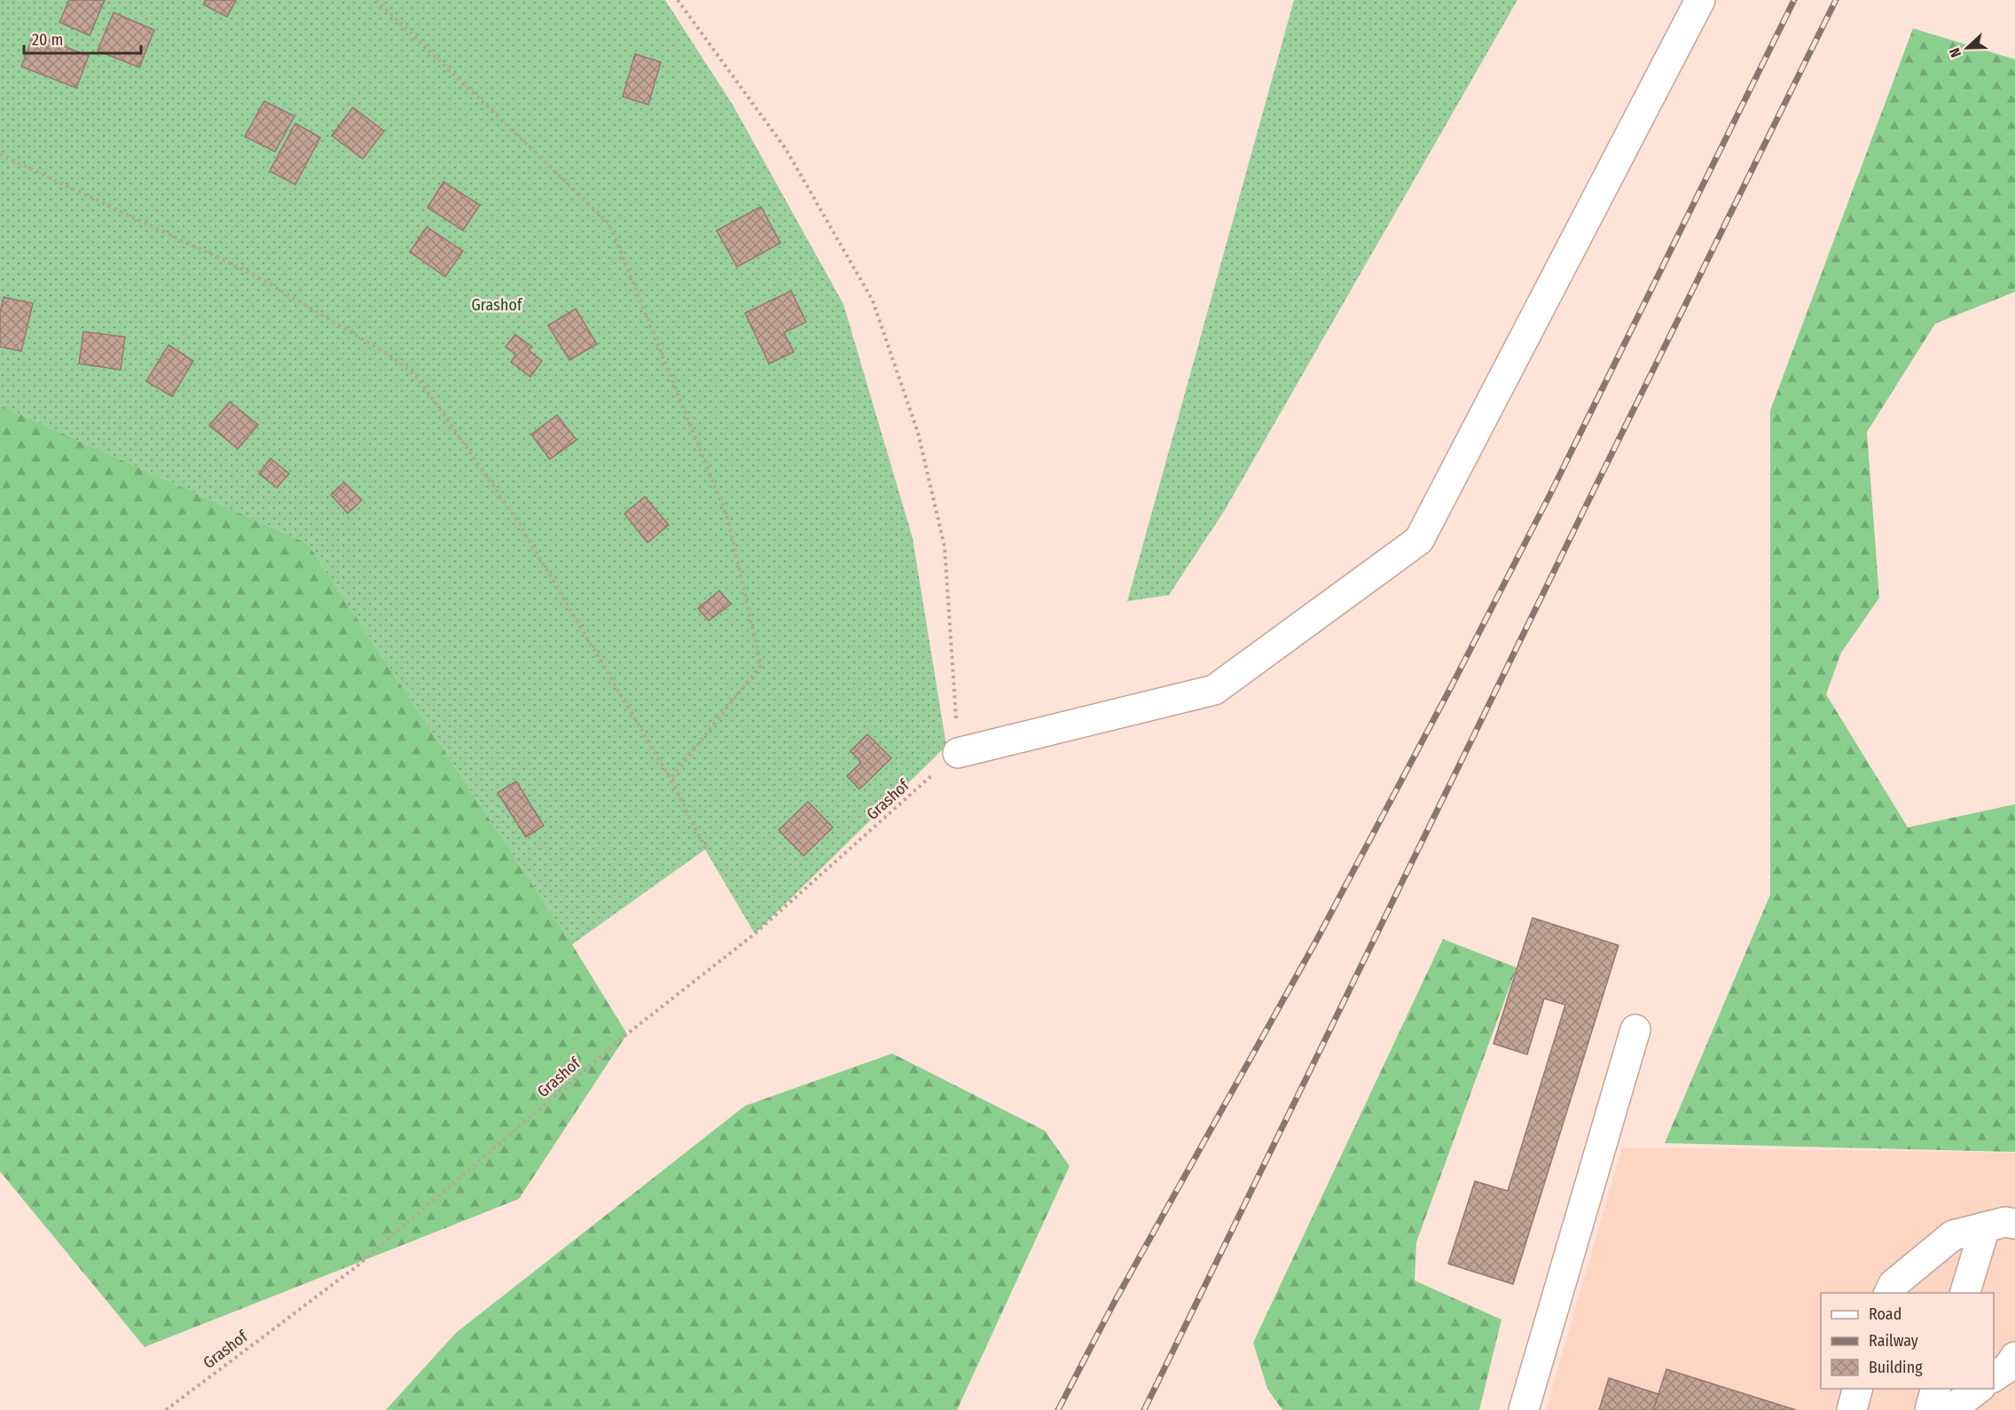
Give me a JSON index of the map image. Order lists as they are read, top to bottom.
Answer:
{
  "streets": {
    "path": ["Grashof"]
  },
  "parks": ["Grashof"],
  "legend": ["Road", "Railway", "Building"],
  "scale_bar": "20 m",
  "north": "left"
}
